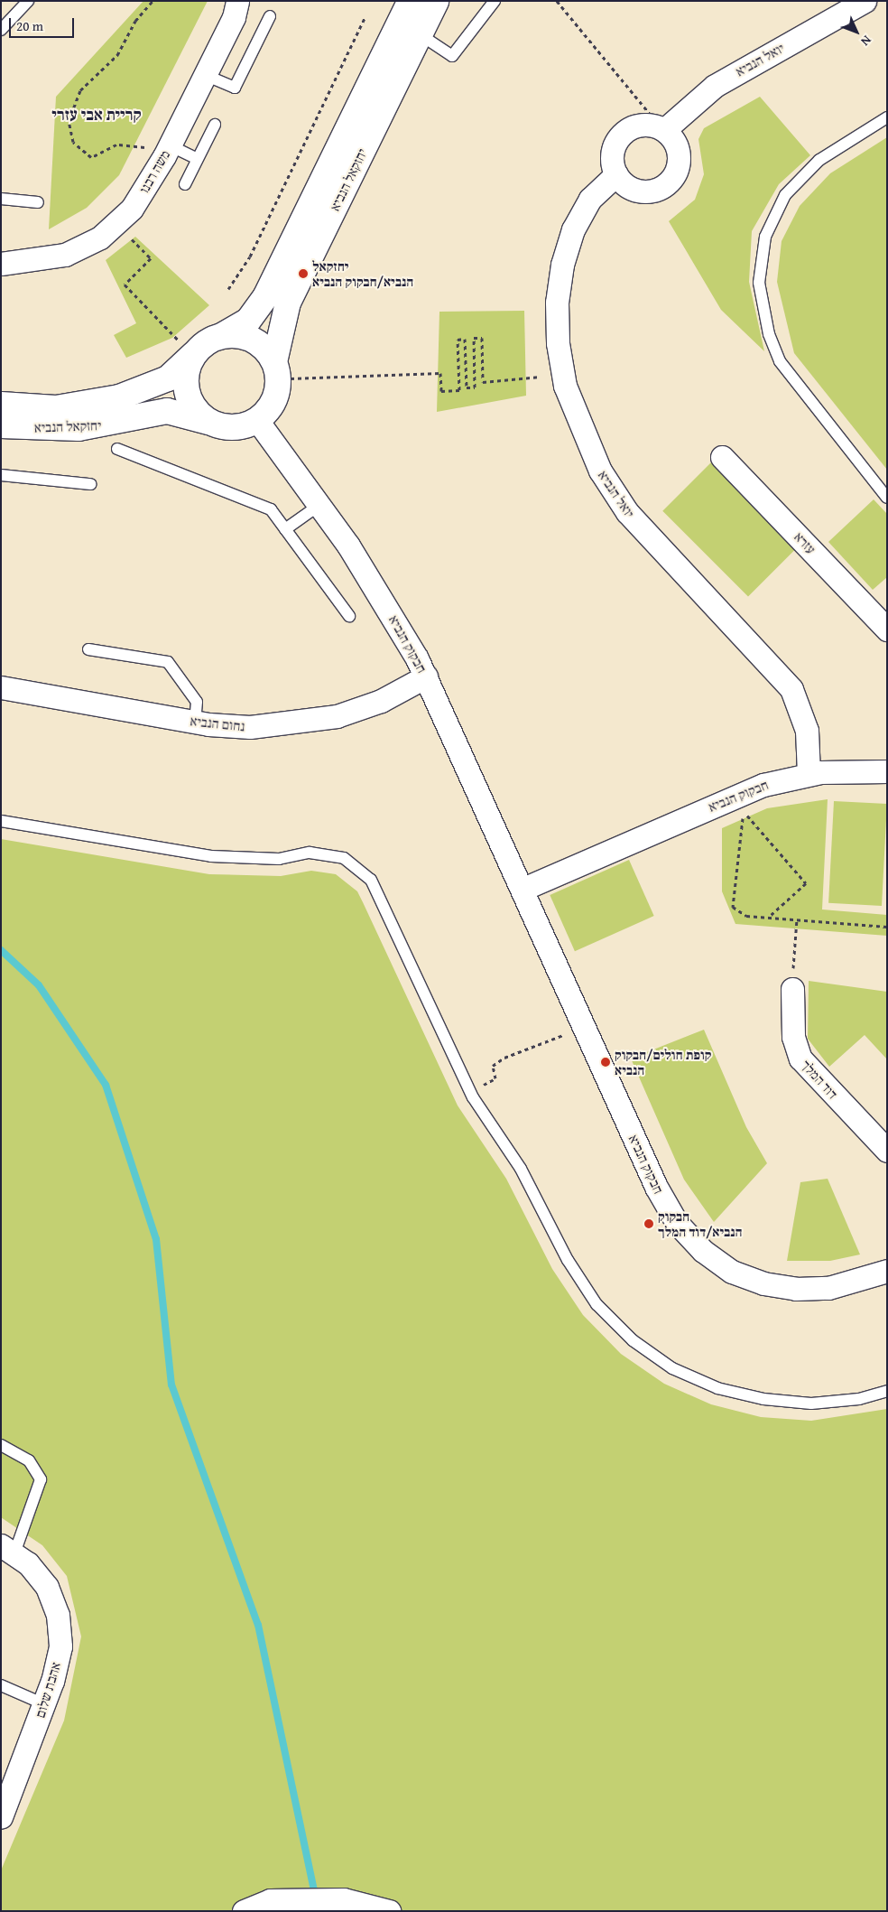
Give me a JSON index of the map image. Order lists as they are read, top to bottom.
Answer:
{
  "streets": {
    "street": [
      "יואל הנביא",
      "משה רבנו",
      "יחזקאל הנביא",
      "עזרא",
      "חבקוק הנביא",
      "נחום הנביא",
      "דוד המלך",
      "אהבת שלום"
    ]
  },
  "crossings": [
    ["יואל הנביא", "חבקוק הנביא"],
    ["יחזקאל הנביא", "חבקוק הנביא"],
    ["חבקוק הנביא", "נחום הנביא"]
  ],
  "districts": ["קריית אבי עזרי"],
  "places": ["יחזקאל הנביא/חבקוק הנביא", "קופת חולים/חבקוק הנביא", "חבקוק הנביא/דוד המלך"],
  "scale_bar": "20 m",
  "north": "bottom right"
}
